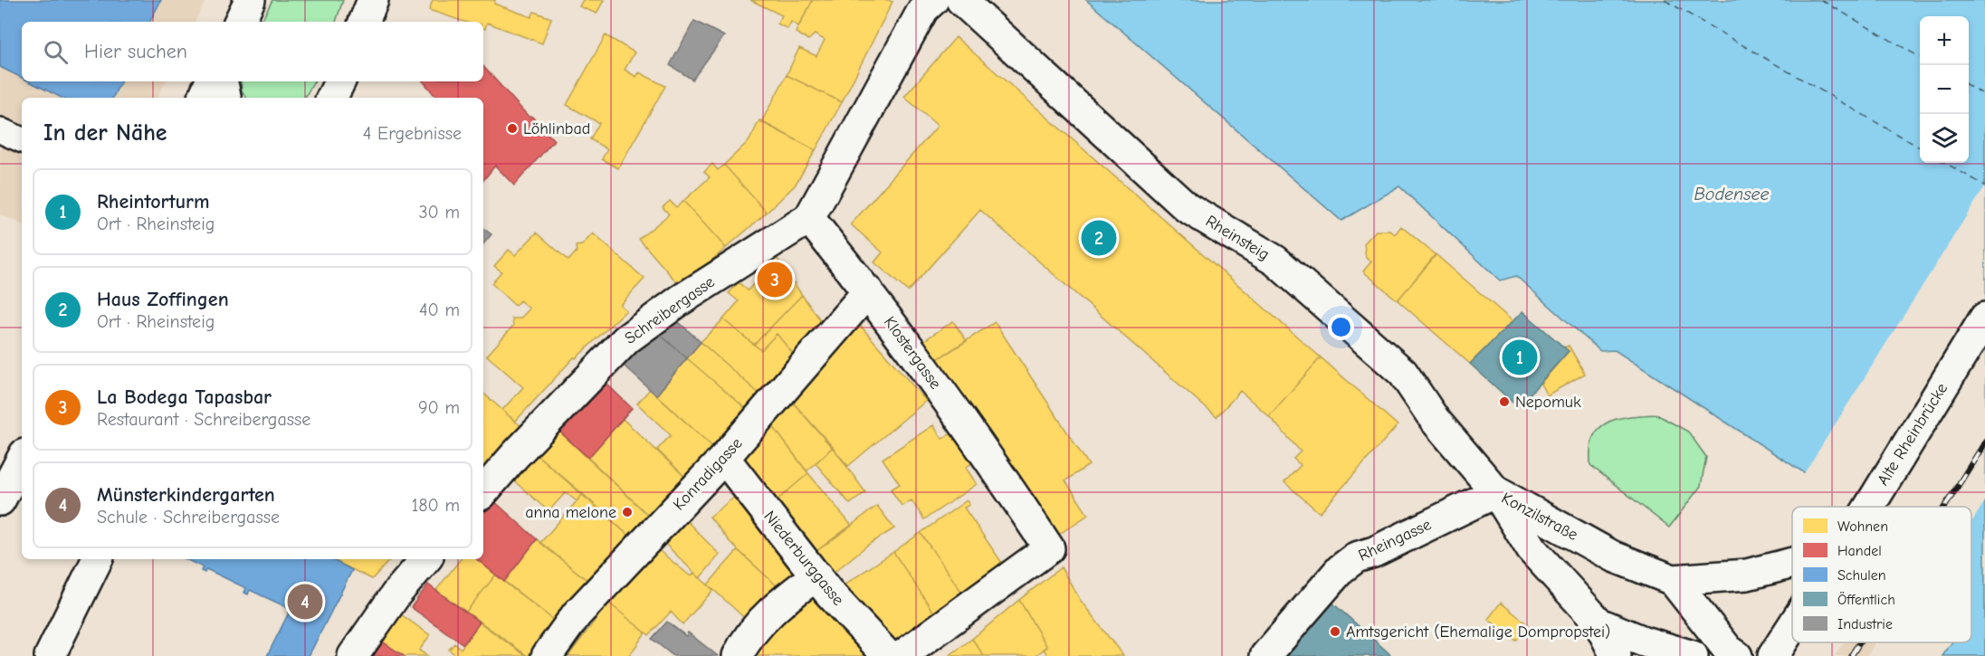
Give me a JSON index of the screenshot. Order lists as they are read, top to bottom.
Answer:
{
  "streets": {
    "street": [
      "Rheinsteig",
      "Schreibergasse",
      "Klostergasse",
      "Alte Rheinbrücke",
      "Konradigasse",
      "Konzilstraße",
      "Rheingasse",
      "Niederburggasse"
    ]
  },
  "crossings": [
    ["Rheinsteig", "Konzilstraße"],
    ["Rheinsteig", "Rheingasse"],
    ["Schreibergasse", "Klostergasse"],
    ["Klostergasse", "Konradigasse"],
    ["Konradigasse", "Niederburggasse"],
    ["Konzilstraße", "Rheingasse"]
  ],
  "water": ["Bodensee"],
  "places": [
    "Löhlinbad",
    "Nepomuk",
    "anna melone",
    "Amtsgericht (Ehemalige Dompropstei)"
  ],
  "legend": [
    "Wohnen",
    "Handel",
    "Schulen",
    "Öffentlich",
    "Industrie"
  ],
  "page": {
    "map_buttons": ["+", "−"],
    "search": "Hier suchen",
    "heading": ["In der Nähe", "4 Ergebnisse"],
    "list": [
      {
        "mark": "1",
        "name": "Rheintorturm",
        "note": "Ort · Rheinsteig",
        "value": "30 m"
      },
      {
        "mark": "2",
        "name": "Haus Zoffingen",
        "note": "Ort · Rheinsteig",
        "value": "40 m"
      },
      {
        "mark": "3",
        "name": "La Bodega Tapasbar",
        "note": "Restaurant · Schreibergasse",
        "value": "90 m"
      },
      {
        "mark": "4",
        "name": "Münsterkindergarten",
        "note": "Schule · Schreibergasse",
        "value": "180 m"
      }
    ],
    "pins": [
      "2",
      "3",
      "1",
      "4"
    ]
  }
}
